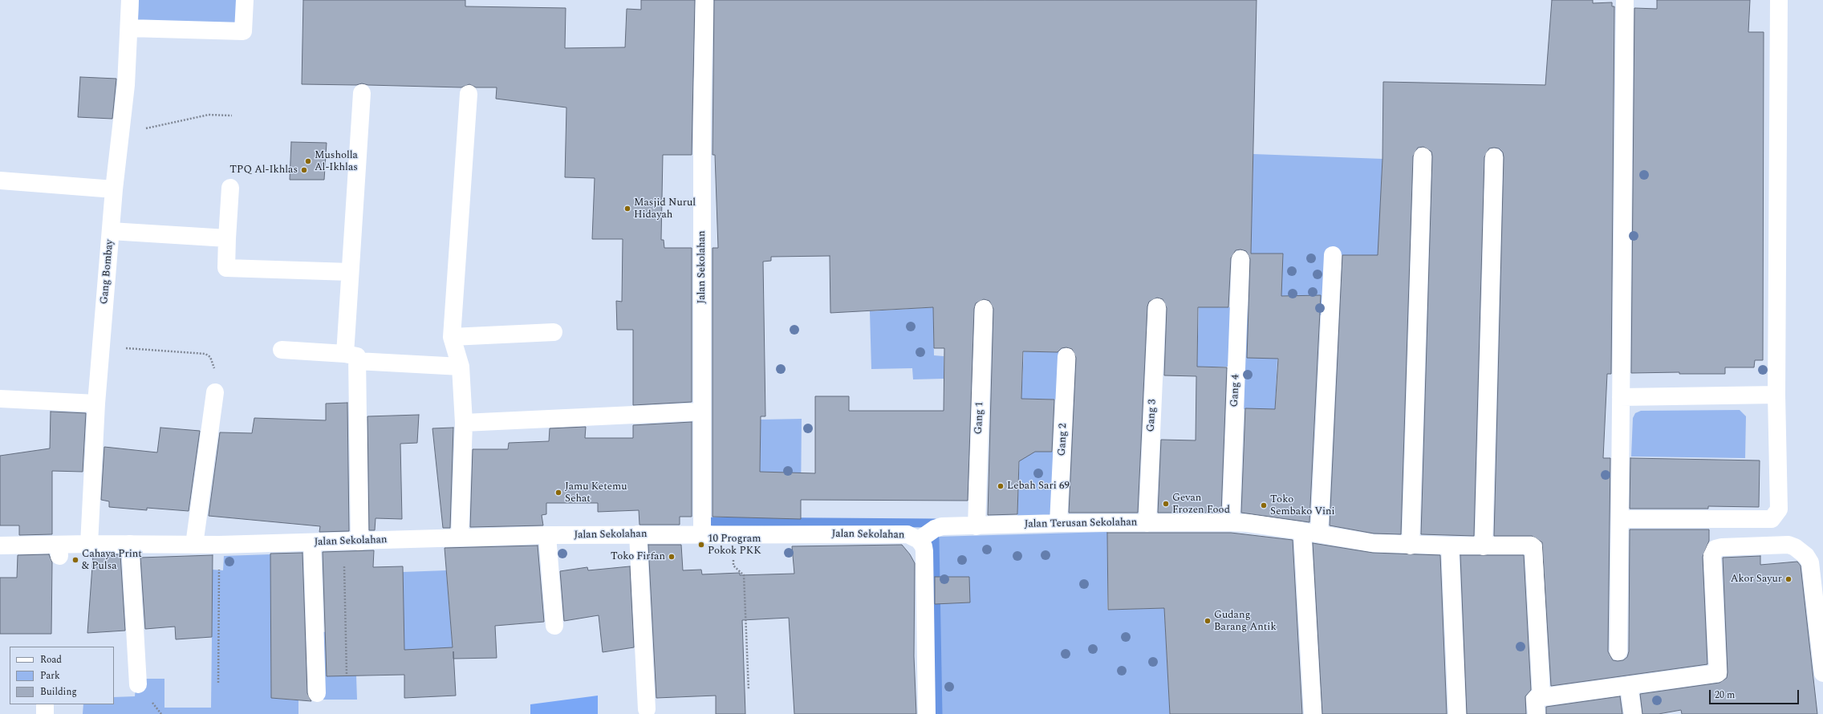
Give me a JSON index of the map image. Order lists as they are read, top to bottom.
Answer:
{
  "streets": {
    "street": [
      "Jalan Sekolahan",
      "Gang Bombay",
      "Gang 4",
      "Gang 3",
      "Gang 1",
      "Gang 2",
      "Jalan Terusan Sekolahan"
    ]
  },
  "crossings": [
    ["Jalan Sekolahan", "Gang Bombay"],
    ["Jalan Sekolahan", "Jalan Terusan Sekolahan"],
    ["Gang 4", "Jalan Terusan Sekolahan"],
    ["Gang 3", "Jalan Terusan Sekolahan"],
    ["Gang 1", "Jalan Terusan Sekolahan"],
    ["Gang 2", "Jalan Terusan Sekolahan"]
  ],
  "places": [
    "Musholla Al-Ikhlas",
    "TPQ Al-Ikhlas",
    "Masjid Nurul Hidayah",
    "Lebah Sari 69",
    "Jamu Ketemu Sehat",
    "Gevan Frozen Food",
    "Toko Sembako Vini",
    "10 Program Pokok PKK",
    "Toko Firfan",
    "Cahaya Print & Pulsa",
    "Akor Sayur",
    "Gudang Barang Antik"
  ],
  "legend": ["Road", "Park", "Building"],
  "scale_bar": "20 m"
}
